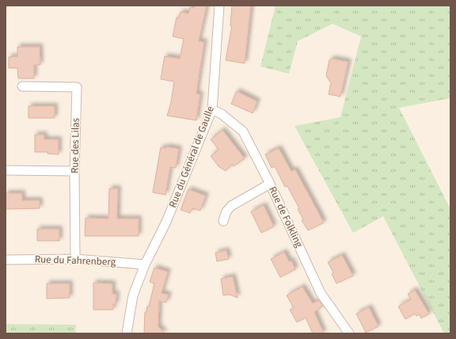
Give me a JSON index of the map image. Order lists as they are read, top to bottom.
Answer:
{
  "streets": {
    "street": [
      "Rue des Lilas",
      "Rue du Général de Gaulle",
      "Rue de Folkling",
      "Rue du Fahrenberg"
    ]
  },
  "crossings": [
    ["Rue des Lilas", "Rue du Fahrenberg"],
    ["Rue du Général de Gaulle", "Rue de Folkling"],
    ["Rue du Général de Gaulle", "Rue du Fahrenberg"]
  ]
}
